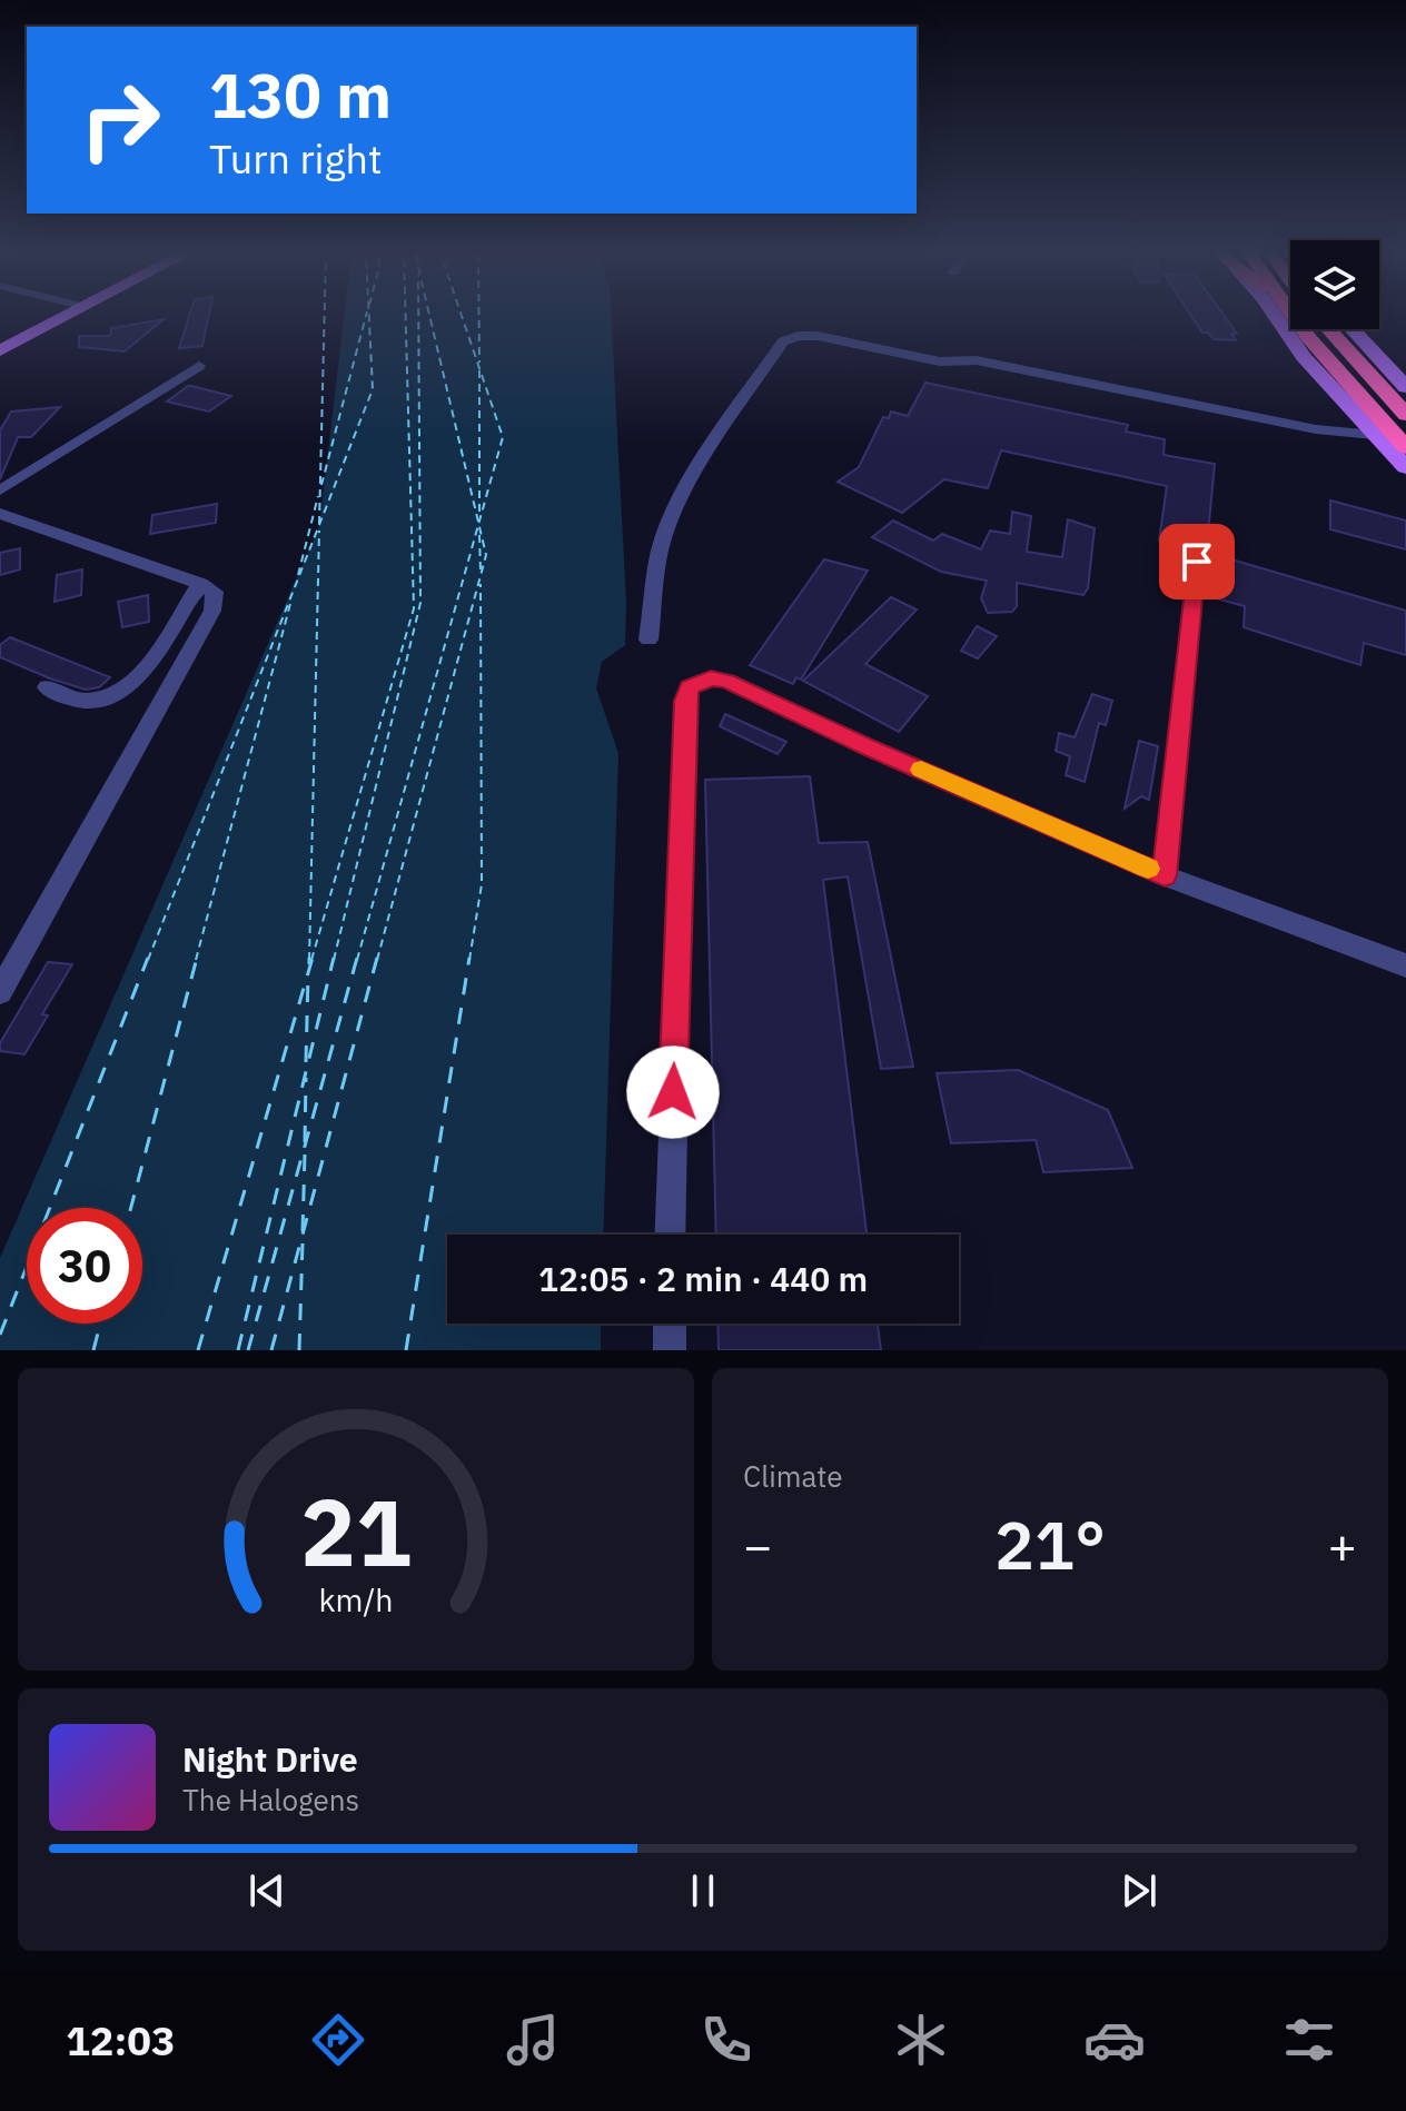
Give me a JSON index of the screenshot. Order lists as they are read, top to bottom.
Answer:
{
  "page": {
    "turn": ["130 m", "Turn right"],
    "limit": "30",
    "trip": "12:05 · 2 min · 440 m",
    "tile": "Climate",
    "heat": ["−", "21°", "+"],
    "song": ["Night Drive", "The Halogens"],
    "tabs": "12:03",
    "gauge": ["21", "km/h"]
  }
}
